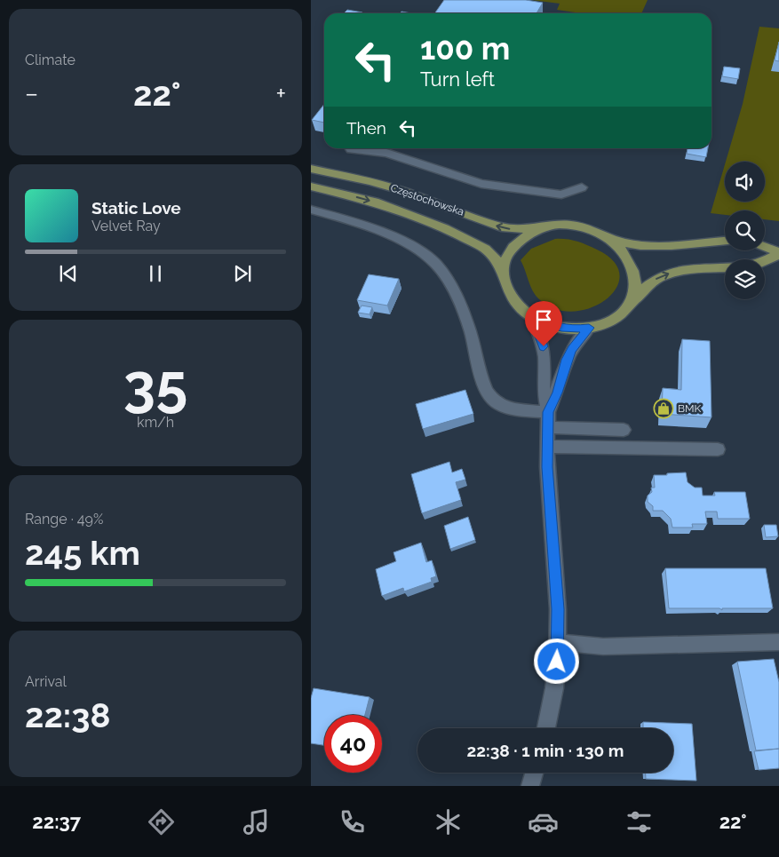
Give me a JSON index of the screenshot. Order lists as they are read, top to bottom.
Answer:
{
  "streets": {
    "main road": ["Częstochowska"]
  },
  "places": {
    "shop": ["BMK"]
  },
  "page": {
    "tile": [
      "Climate",
      ["35", "km/h"],
      ["Range · 49%", "245 km"],
      ["Arrival", "22:38"]
    ],
    "turn": ["100 m", "Turn left"],
    "heat": ["−", "22°", "+"],
    "then": "Then",
    "song": ["Static Love", "Velvet Ray"],
    "limit": "40",
    "trip": "22:38 · 1 min · 130 m",
    "tabs": ["22:37", "22°"]
  }
}
